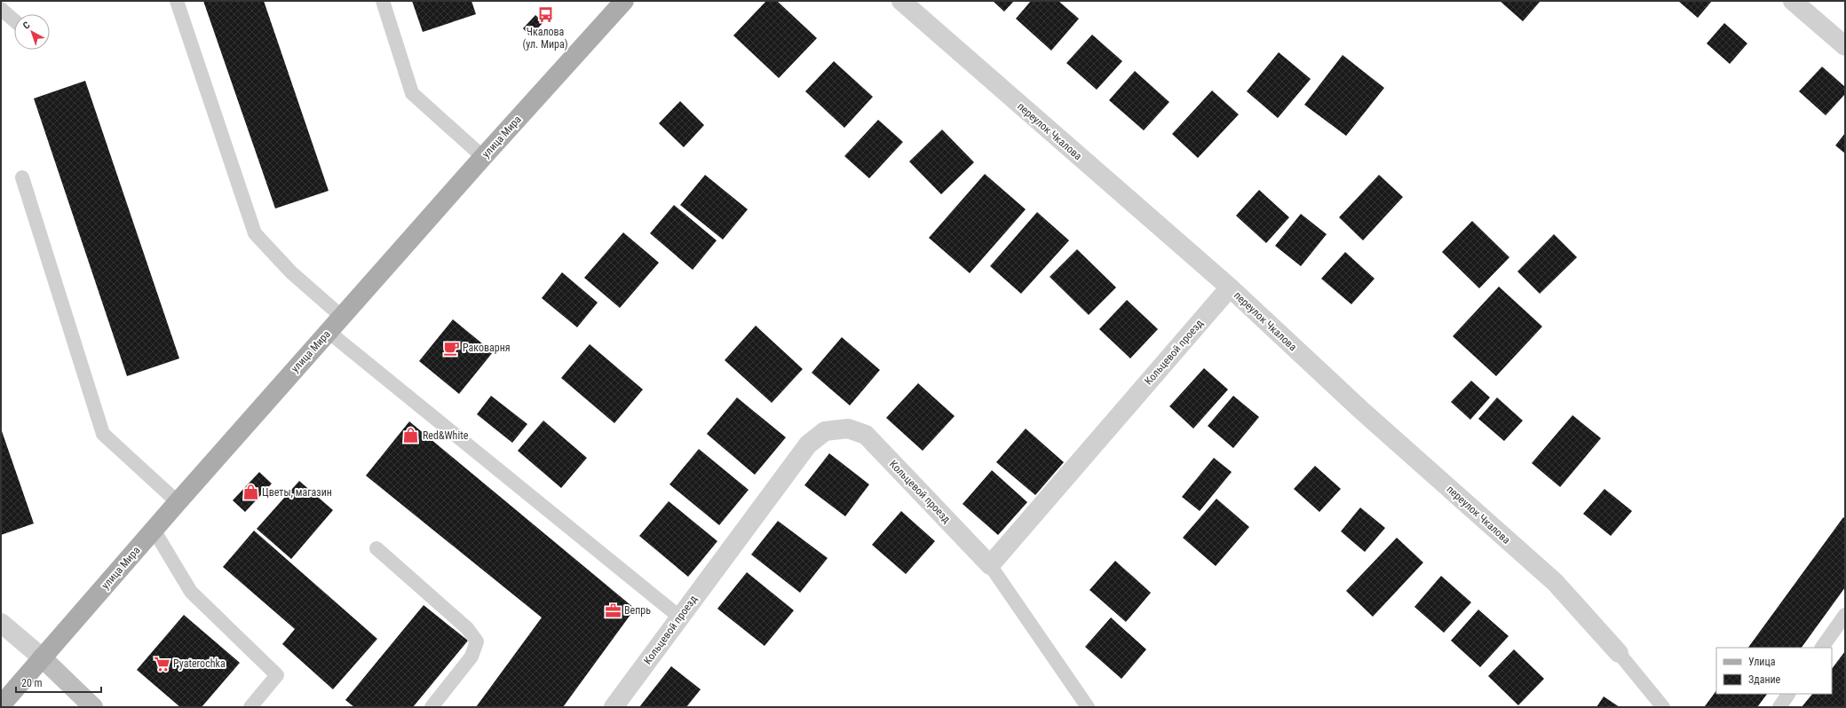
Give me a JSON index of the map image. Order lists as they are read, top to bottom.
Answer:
{
  "streets": {
    "main road": ["улица Мира"],
    "street": ["переулок Чкалова", "Кольцевой проезд"]
  },
  "crossings": [
    ["переулок Чкалова", "Кольцевой проезд"]
  ],
  "places": {
    "bus stop": ["Чкалова (ул. Мира)"],
    "cafe": ["Раковарня"],
    "shop": ["Red&White", "Цветы, магазин"],
    "office": ["Вепрь"],
    "supermarket": ["Pyaterochka"]
  },
  "legend": ["Улица", "Здание"],
  "scale_bar": "20 m",
  "north": "top left"
}
